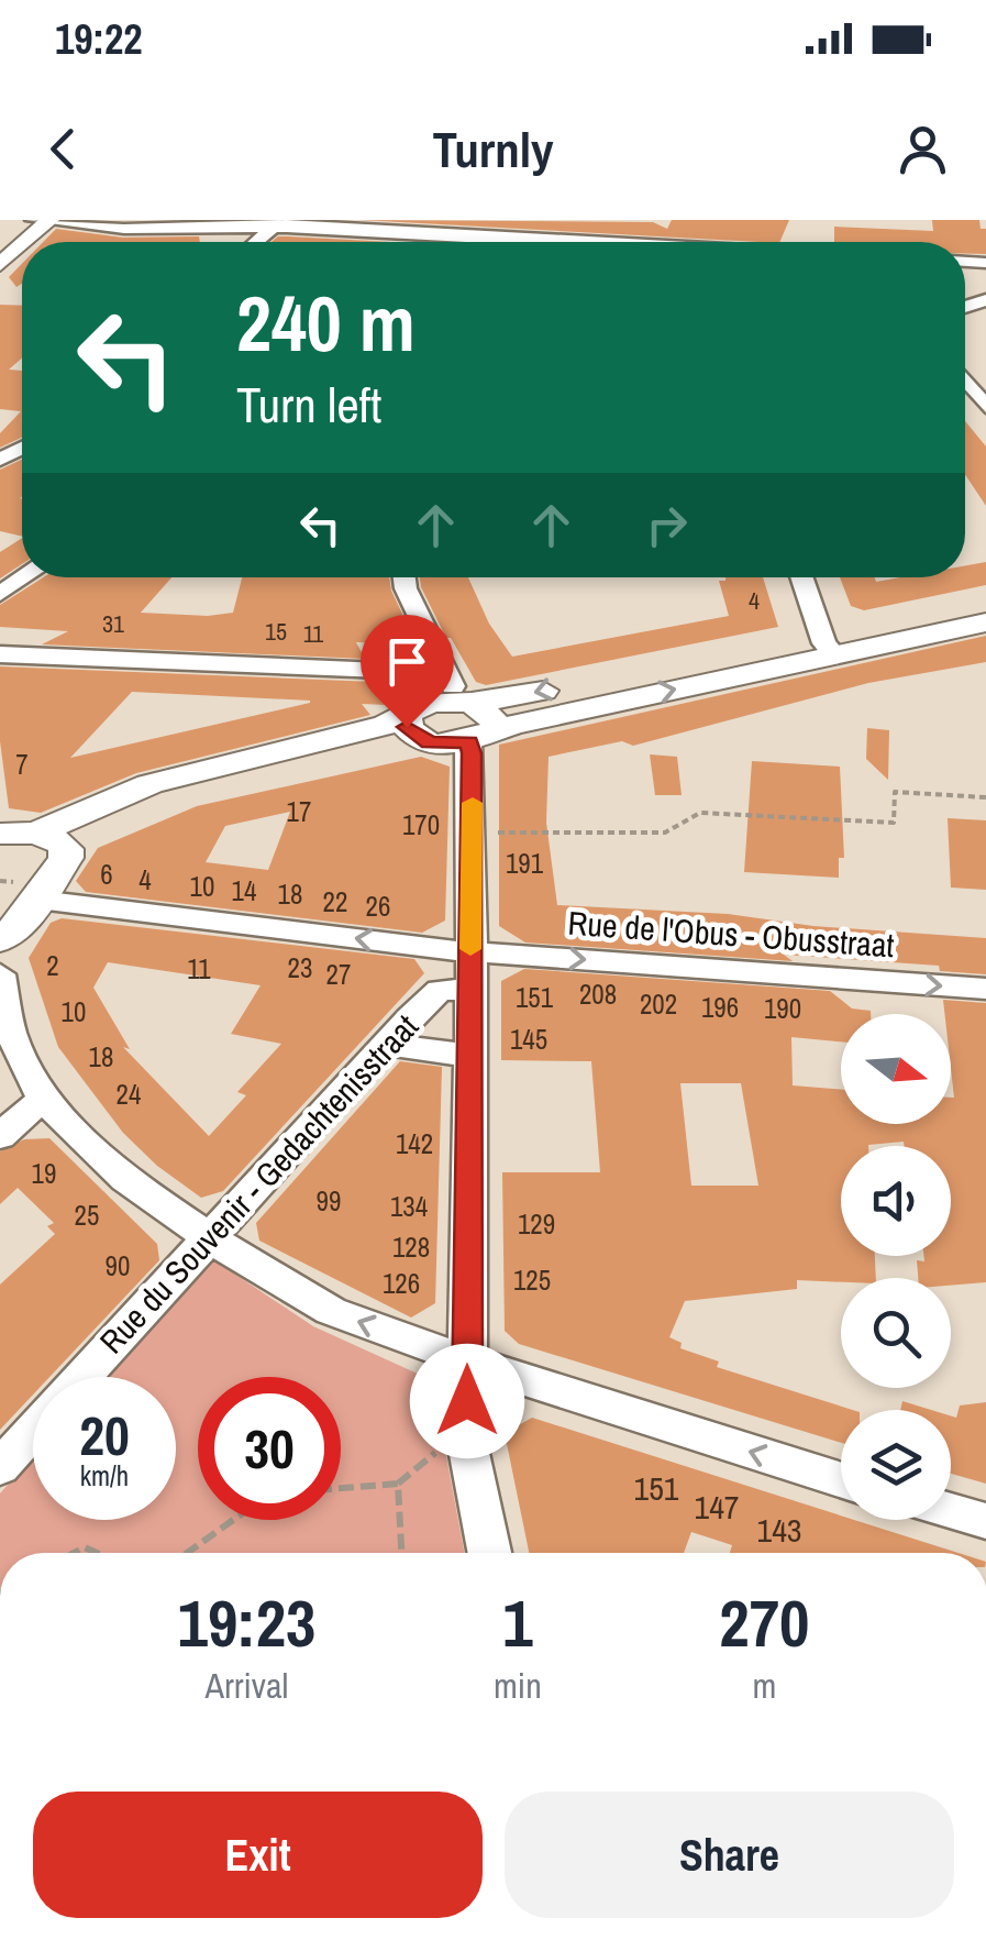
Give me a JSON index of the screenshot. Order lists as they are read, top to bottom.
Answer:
{
  "streets": {
    "street": ["Rue de l'Obus - Obusstraat", "Rue du Souvenir - Gedachtenisstraat"]
  },
  "house_numbers": [
    "4",
    "31",
    "15",
    "11",
    "7",
    "17",
    "170",
    "191",
    "6",
    "4",
    "10",
    "14",
    "18",
    "22",
    "26",
    "2",
    "23",
    "11",
    "27",
    "208",
    "151",
    "202",
    "196",
    "190",
    "10",
    "145",
    "18",
    "24",
    "142",
    "19",
    "99",
    "134",
    "25",
    "129",
    "128",
    "90",
    "125",
    "126",
    "151",
    "147",
    "143"
  ],
  "north": "right",
  "page": {
    "status": "19:22",
    "header": "Turnly",
    "turn": ["240 m", "Turn left"],
    "speed": "20 km/h",
    "limit": "30",
    "eta": [
      "19:23",
      "Arrival",
      "1",
      "min",
      "270",
      "m"
    ],
    "buttons": ["Exit", "Share"]
  }
}
